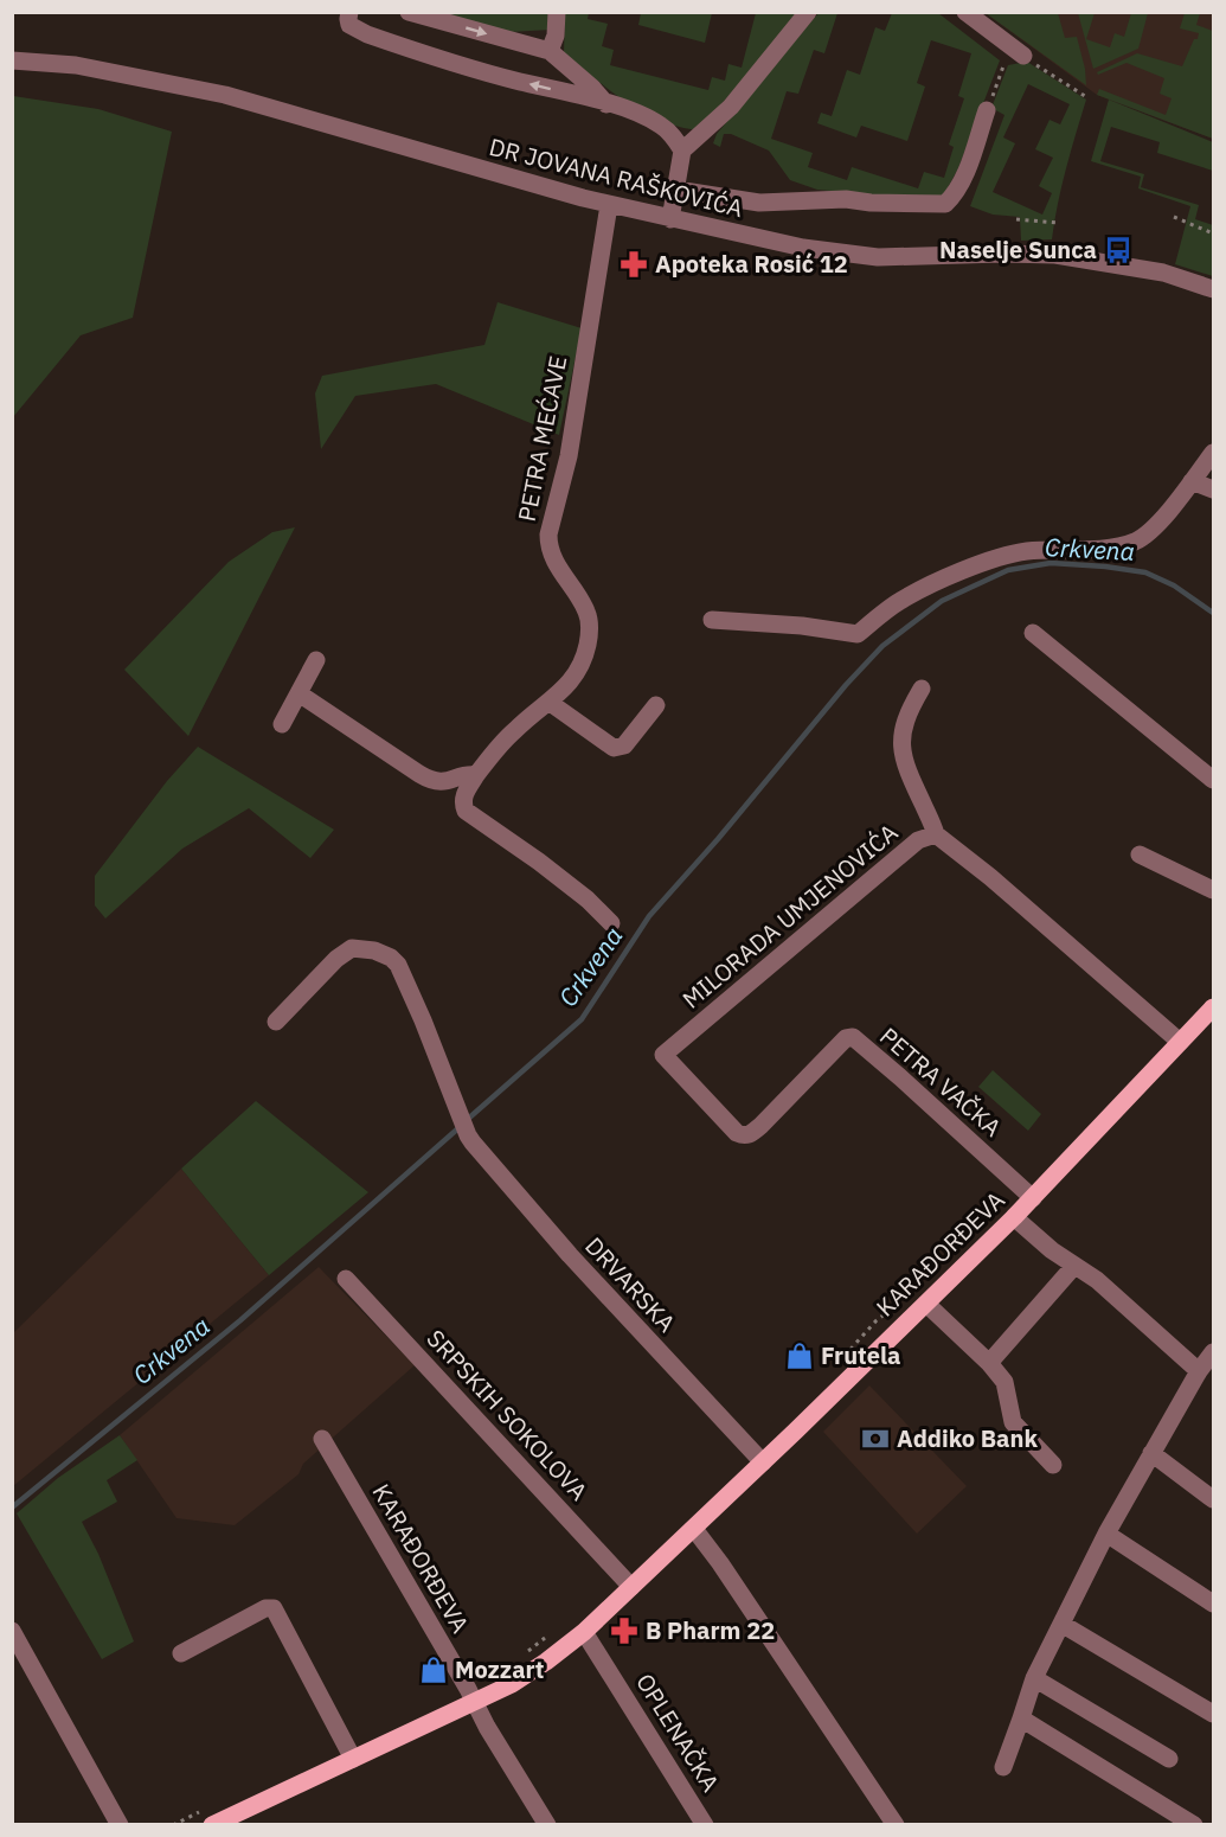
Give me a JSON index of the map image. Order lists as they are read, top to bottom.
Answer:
{
  "streets": {
    "main road": ["KARAĐORĐEVA"],
    "street": [
      "DR JOVANA RAŠKOVIĆA",
      "PETRA MEĆAVE",
      "MILORADA UMJENOVIĆA",
      "PETRA VAČKA",
      "DRVARSKA",
      "SRPSKIH SOKOLOVA",
      "OPLENAČKA"
    ]
  },
  "crossings": [
    ["DR JOVANA RAŠKOVIĆA", "PETRA MEĆAVE"],
    ["MILORADA UMJENOVIĆA", "PETRA VAČKA"],
    ["MILORADA UMJENOVIĆA", "KARAĐORĐEVA"],
    ["PETRA VAČKA", "KARAĐORĐEVA"],
    ["KARAĐORĐEVA", "DRVARSKA"],
    ["KARAĐORĐEVA", "SRPSKIH SOKOLOVA"],
    ["KARAĐORĐEVA", "OPLENAČKA"]
  ],
  "water": ["Crkvena"],
  "places": {
    "bus stop": ["Naselje Sunca"],
    "pharmacy": ["Apoteka Rosić 12", "B Pharm 22"],
    "shop": ["Frutela", "Mozzart"],
    "bank": ["Addiko Bank"]
  }
}
